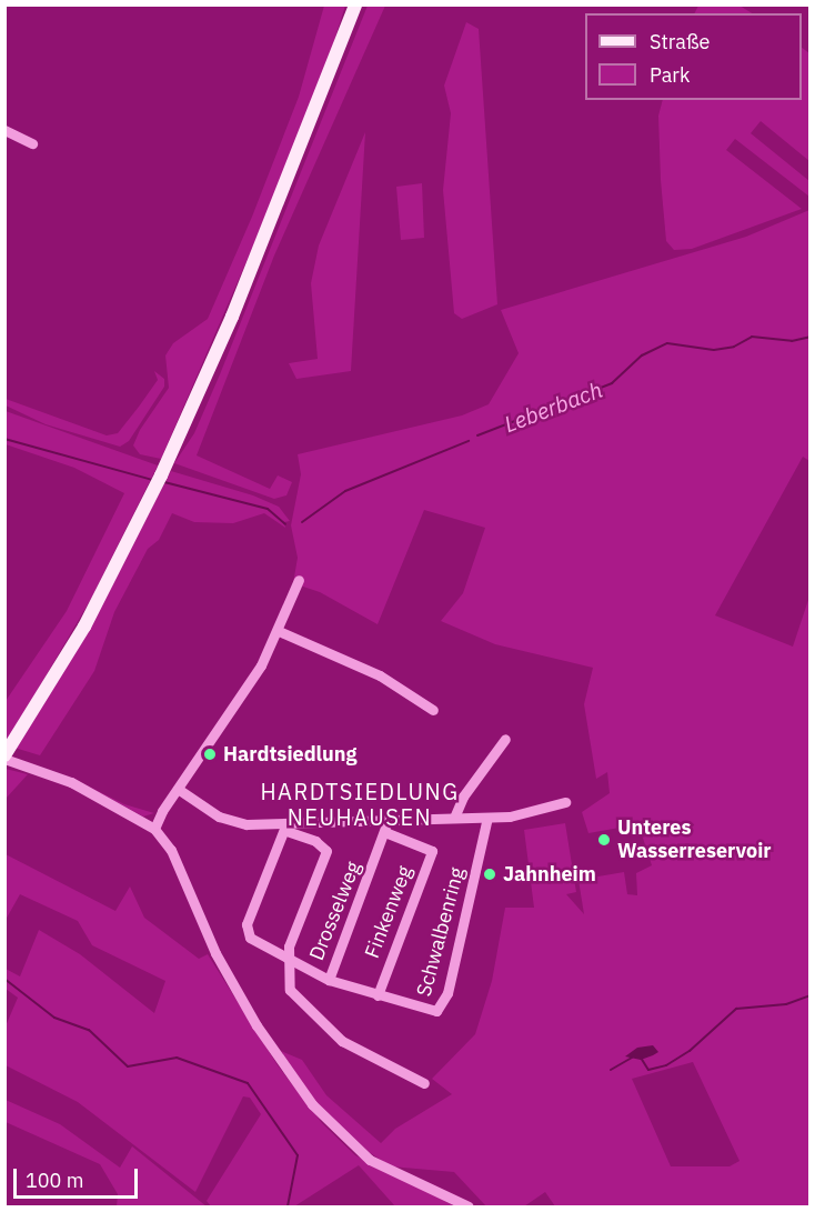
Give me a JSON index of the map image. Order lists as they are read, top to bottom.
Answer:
{
  "streets": {
    "street": ["Drosselweg", "Finkenweg", "Schwalbenring"]
  },
  "crossings": [
    ["Drosselweg", "Finkenweg"],
    ["Drosselweg", "Schwalbenring"],
    ["Finkenweg", "Schwalbenring"]
  ],
  "districts": ["HARDTSIEDLUNG NEUHAUSEN"],
  "water": ["Leberbach"],
  "places": ["Hardtsiedlung", "Unteres Wasserreservoir", "Jahnheim"],
  "legend": ["Straße", "Park"],
  "scale_bar": "100 m"
}
